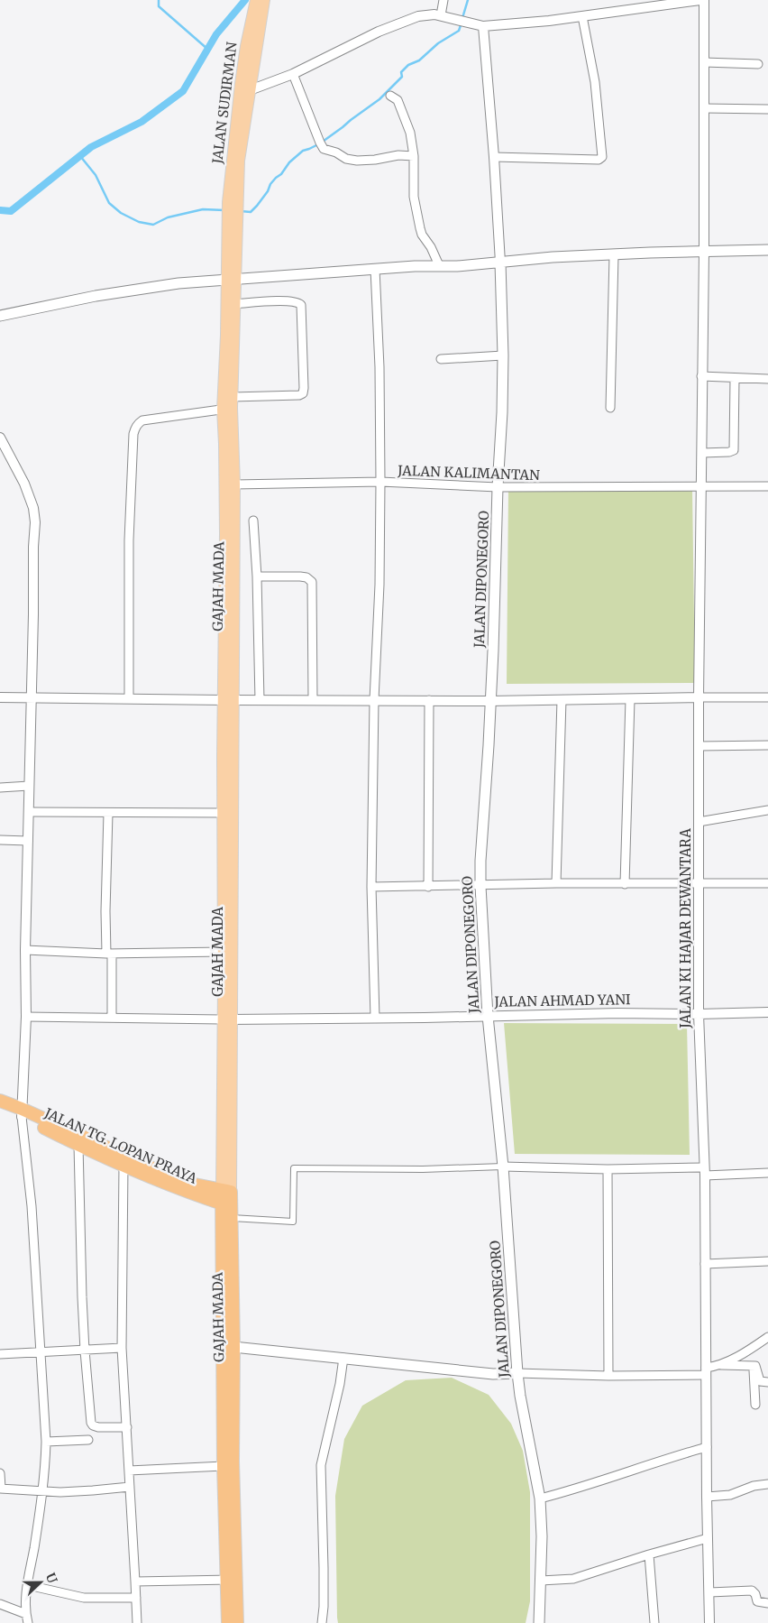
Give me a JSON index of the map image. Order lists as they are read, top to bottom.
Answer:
{
  "streets": {
    "highway": ["GAJAH MADA", "JALAN TG. LOPAN PRAYA"],
    "main road": ["JALAN SUDIRMAN", "JALAN DIPONEGORO"],
    "street": ["JALAN KALIMANTAN", "JALAN KI HAJAR DEWANTARA", "JALAN AHMAD YANI"]
  },
  "crossings": [
    ["JALAN KALIMANTAN", "JALAN DIPONEGORO"],
    ["JALAN KALIMANTAN", "GAJAH MADA"],
    ["JALAN KALIMANTAN", "JALAN KI HAJAR DEWANTARA"],
    ["JALAN DIPONEGORO", "JALAN AHMAD YANI"],
    ["GAJAH MADA", "JALAN AHMAD YANI"],
    ["GAJAH MADA", "JALAN TG. LOPAN PRAYA"],
    ["JALAN KI HAJAR DEWANTARA", "JALAN AHMAD YANI"]
  ],
  "north": "right"
}
